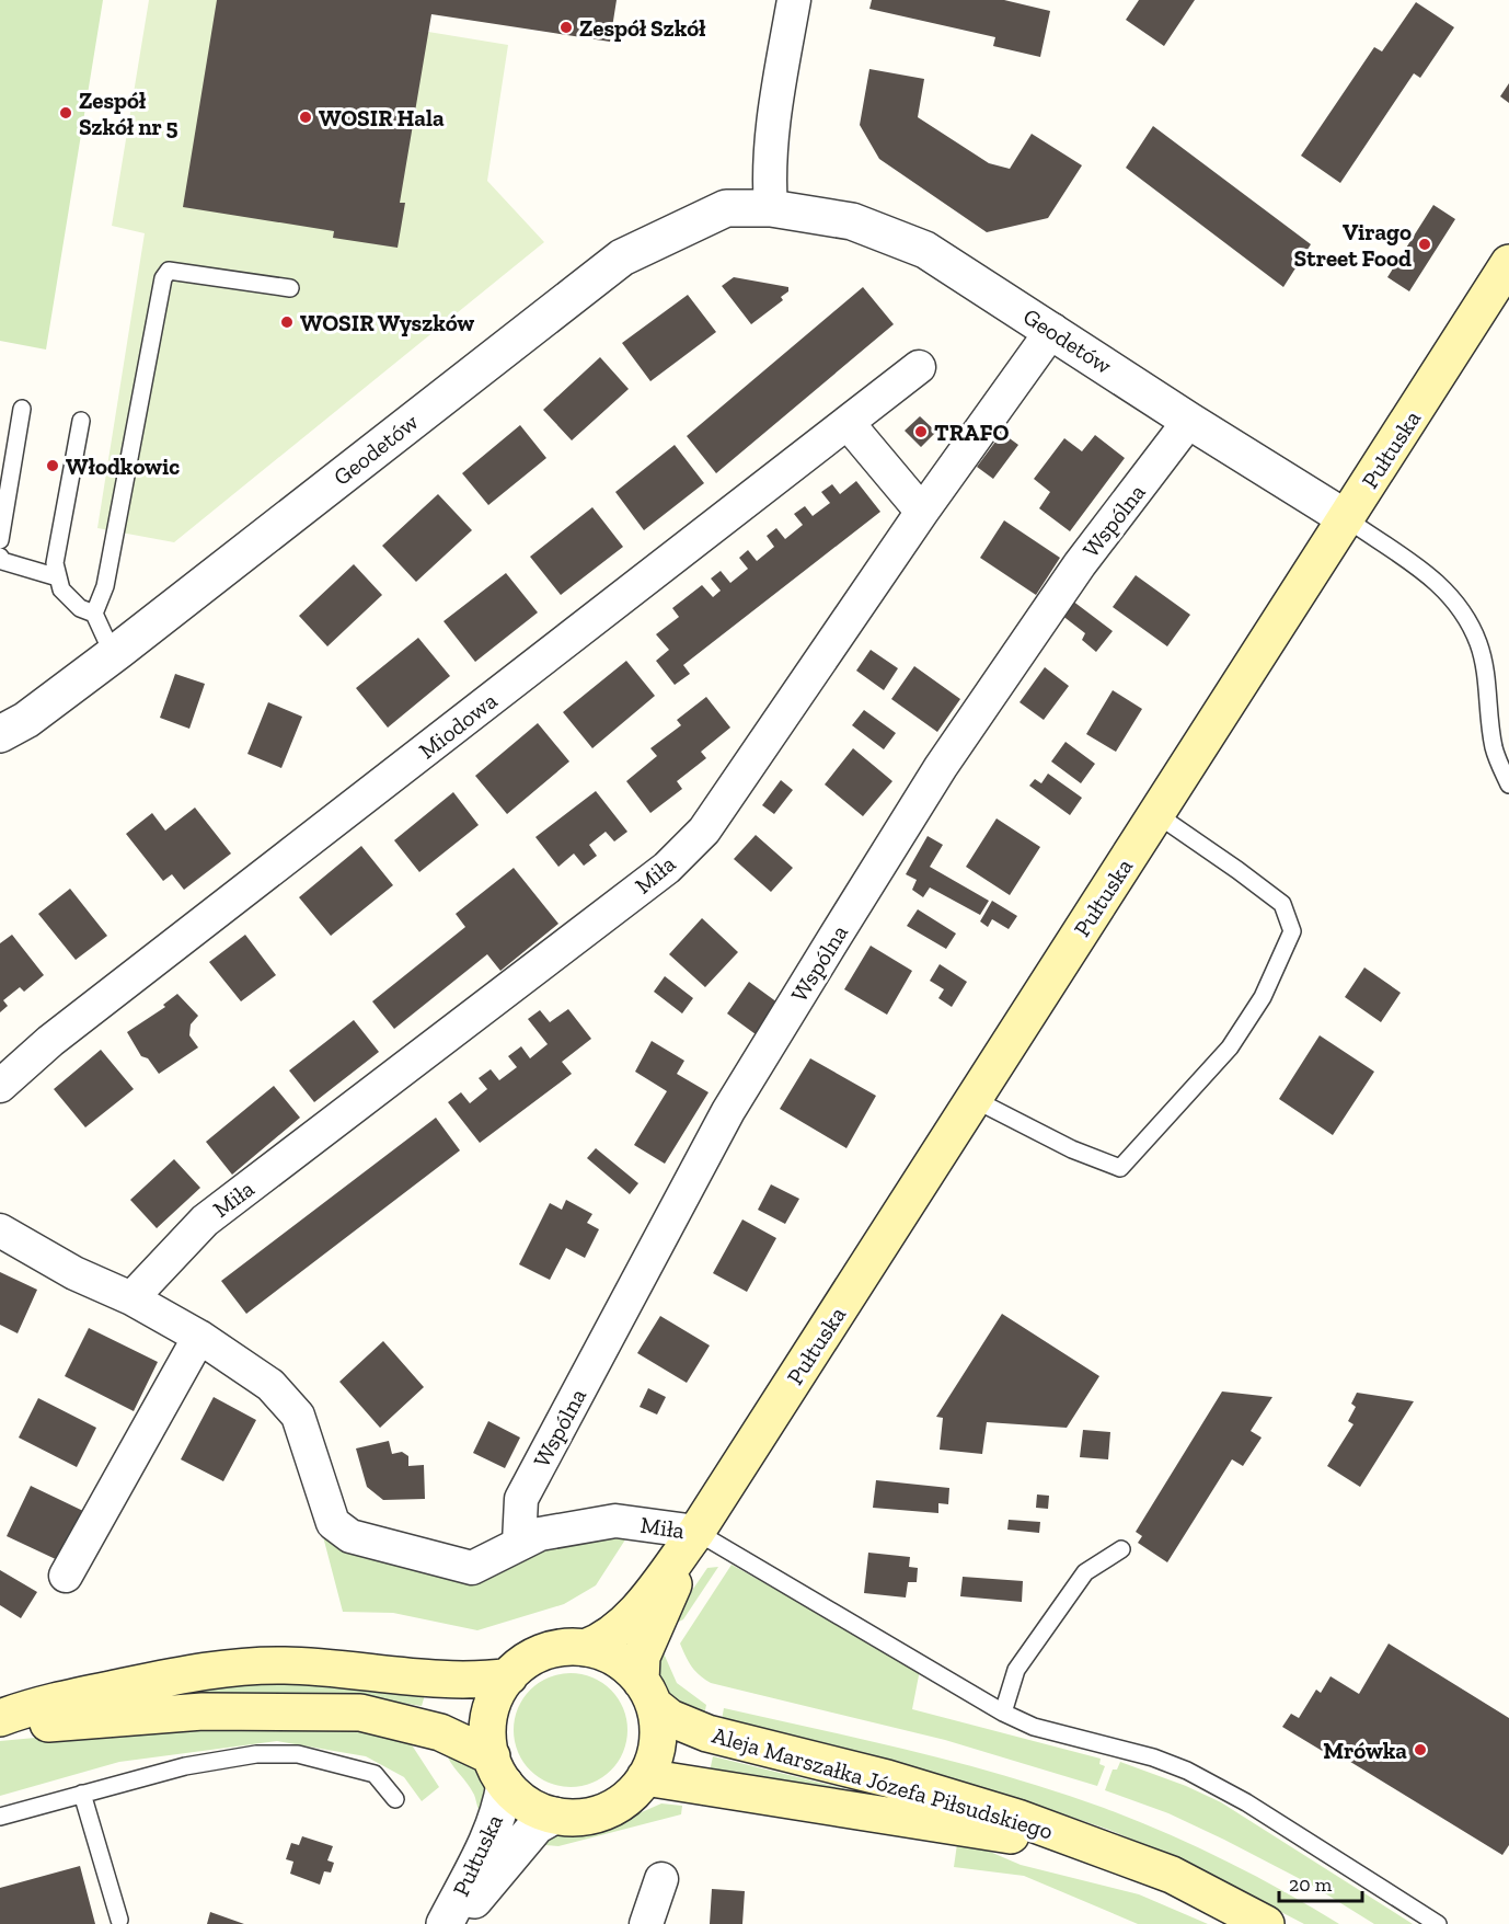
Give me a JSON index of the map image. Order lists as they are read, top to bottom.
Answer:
{
  "streets": {
    "main road": ["Pułtuska", "Aleja Marszałka Józefa Piłsudskiego"],
    "street": [
      "Geodetów",
      "Wspólna",
      "Miodowa",
      "Miła"
    ]
  },
  "crossings": [
    ["Geodetów", "Pułtuska"],
    ["Geodetów", "Wspólna"],
    ["Geodetów", "Miła"],
    ["Pułtuska", "Miła"],
    ["Pułtuska", "Aleja Marszałka Józefa Piłsudskiego"],
    ["Wspólna", "Miła"]
  ],
  "places": [
    "Zespół Szkół",
    "Zespół Szkół nr 5",
    "WOSIR Hala",
    "Virago Street Food",
    "WOSIR Wyszków",
    "TRAFO",
    "Włodkowic",
    "Mrówka"
  ],
  "scale_bar": "20 m"
}
